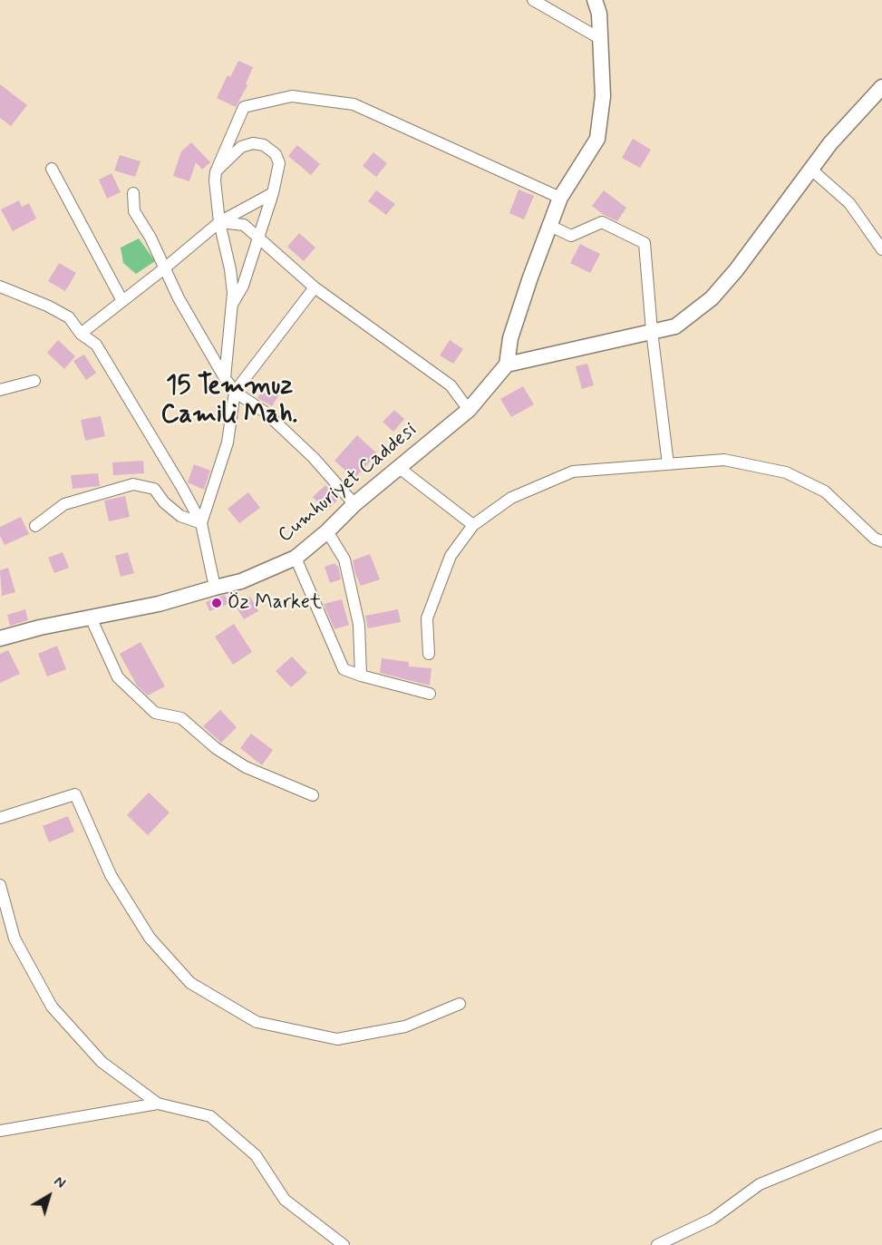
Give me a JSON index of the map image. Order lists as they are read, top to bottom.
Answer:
{
  "streets": {
    "street": ["Cumhuriyet Caddesi"]
  },
  "districts": ["15 Temmuz Camili Mah."],
  "places": ["Öz Market"],
  "north": "top right"
}
